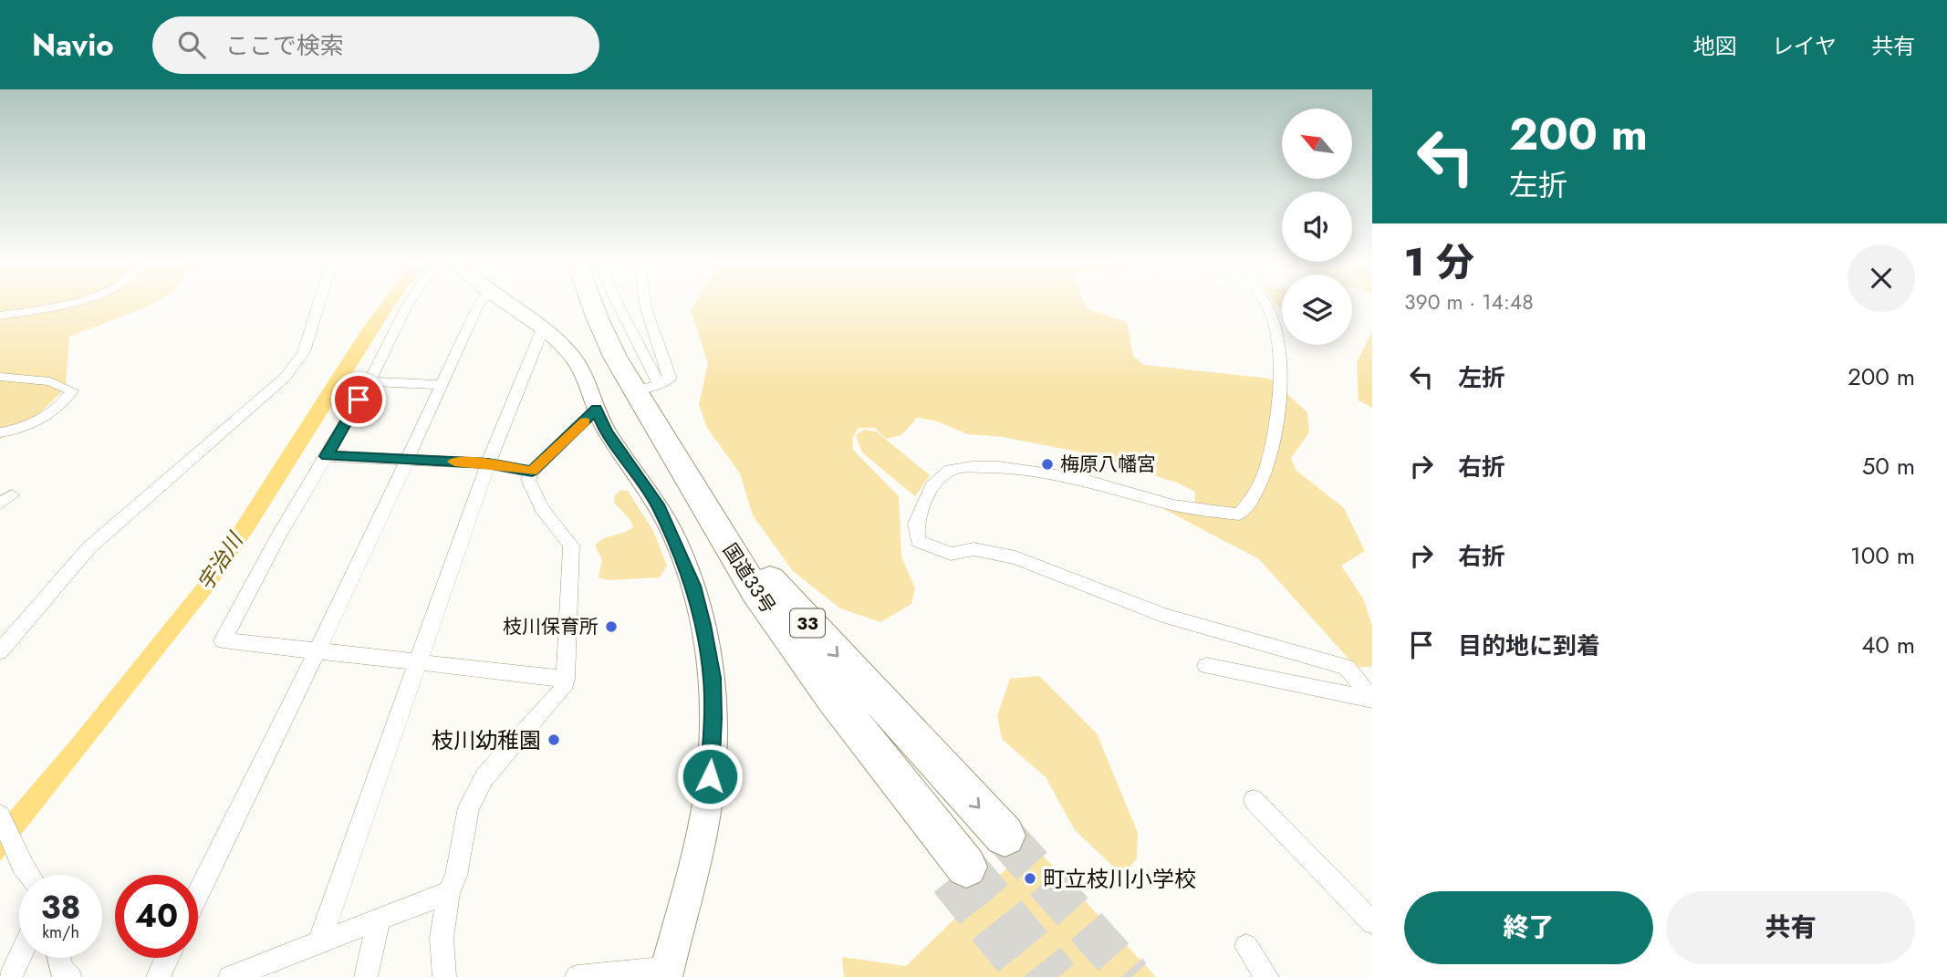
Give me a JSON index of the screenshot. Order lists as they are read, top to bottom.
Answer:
{
  "streets": {
    "highway": ["国道33号", "33"]
  },
  "crossings": [
    ["国道33号", "33"]
  ],
  "water": ["宇治川"],
  "places": [
    "梅原八幡宮",
    "枝川保育所",
    "枝川幼稚園",
    "町立枝川小学校"
  ],
  "north": "top left",
  "page": {
    "header": "Navio",
    "search": "ここで検索",
    "nav": ["地図", "レイヤ", "共有"],
    "turn": ["200 m", "左折"],
    "heading": ["1 分", "390 m · 14:48"],
    "list": [
      {
        "name": "左折",
        "value": "200 m"
      },
      {
        "name": "右折",
        "value": "50 m"
      },
      {
        "name": "右折",
        "value": "100 m"
      },
      {
        "name": "目的地に到着",
        "value": "40 m"
      }
    ],
    "speed": "38 km/h",
    "limit": "40",
    "buttons": ["終了", "共有"]
  }
}
